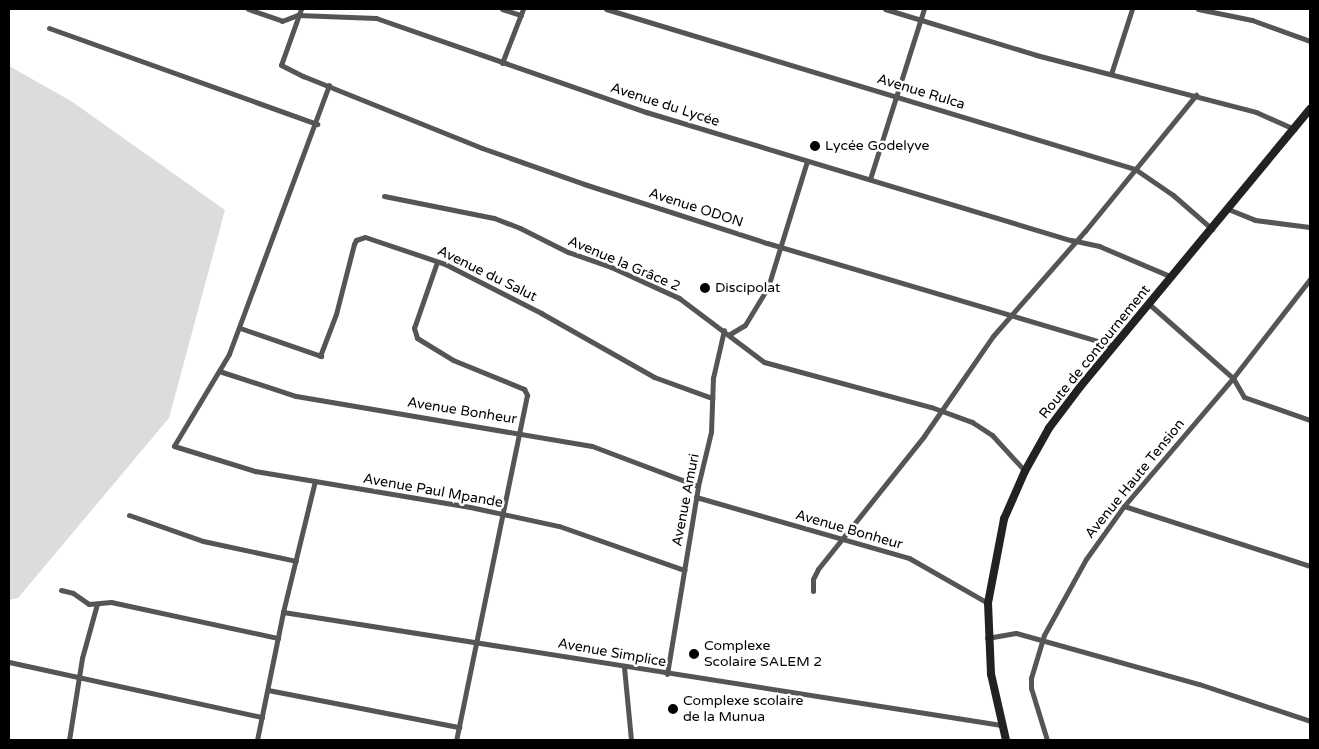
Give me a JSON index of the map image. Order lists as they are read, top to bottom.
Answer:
{
  "streets": {
    "street": [
      "Avenue Rulca",
      "Avenue du Lycée",
      "Avenue ODON",
      "Avenue la Grâce 2",
      "Avenue du Salut",
      "Route de contournement",
      "Avenue Bonheur",
      "Avenue Haute Tension",
      "Avenue Paul Mpande",
      "Avenue Amuri",
      "Avenue Simplice"
    ]
  },
  "crossings": [
    ["Avenue Rulca", "Route de contournement"],
    ["Avenue du Lycée", "Avenue ODON"],
    ["Avenue du Lycée", "Route de contournement"],
    ["Avenue ODON", "Route de contournement"],
    ["Avenue la Grâce 2", "Route de contournement"],
    ["Avenue la Grâce 2", "Avenue Amuri"],
    ["Avenue du Salut", "Avenue Amuri"],
    ["Route de contournement", "Avenue Bonheur"],
    ["Route de contournement", "Avenue Simplice"],
    ["Avenue Bonheur", "Avenue Paul Mpande"],
    ["Avenue Bonheur", "Avenue Amuri"],
    ["Avenue Paul Mpande", "Avenue Amuri"],
    ["Avenue Amuri", "Avenue Simplice"]
  ],
  "places": [
    "Lycée Godelyve",
    "Discipolat",
    "Complexe Scolaire SALEM 2",
    "Complexe scolaire de la Munua"
  ]
}
